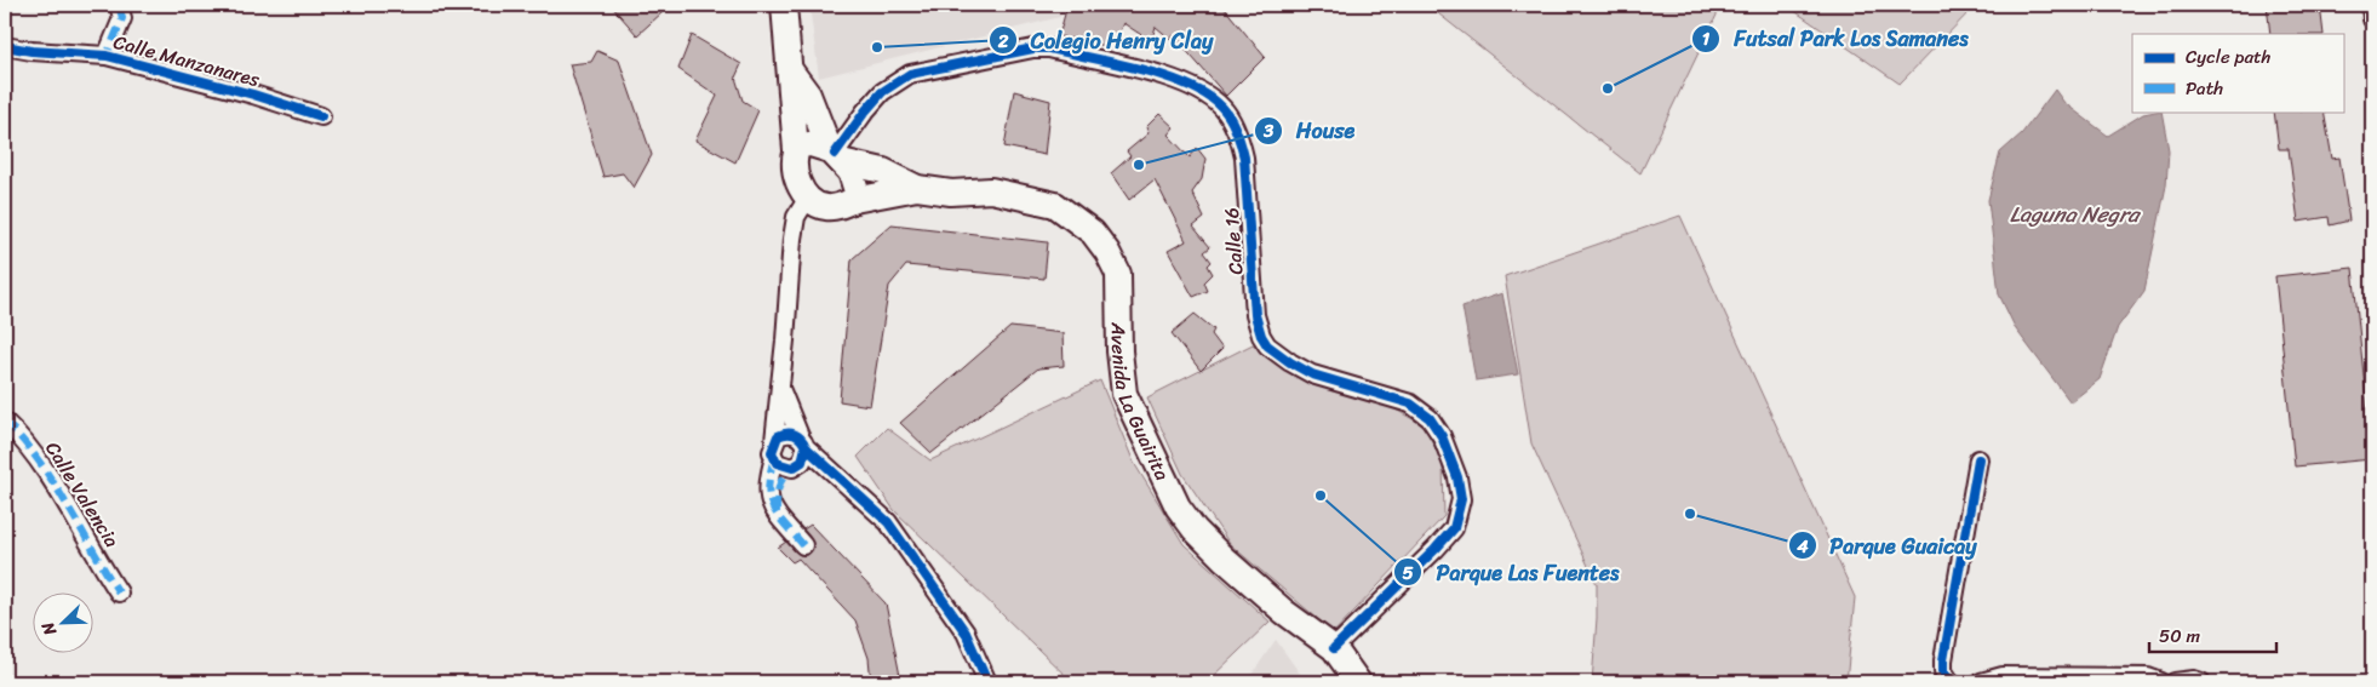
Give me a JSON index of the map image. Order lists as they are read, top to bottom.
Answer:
{
  "streets": {
    "street": [
      "Calle Manzanares",
      "Calle 16",
      "Avenida La Guairita",
      "Calle Valencia"
    ]
  },
  "crossings": [
    ["Calle 16", "Avenida La Guairita"]
  ],
  "water": ["Laguna Negra"],
  "places": [
    "Colegio Henry Clay",
    "Futsal Park Los Samanes",
    "House",
    "Parque Las Fuentes",
    "Parque Guaicay"
  ],
  "legend": ["Cycle path", "Path"],
  "scale_bar": "50 m",
  "north": "bottom left"
}
